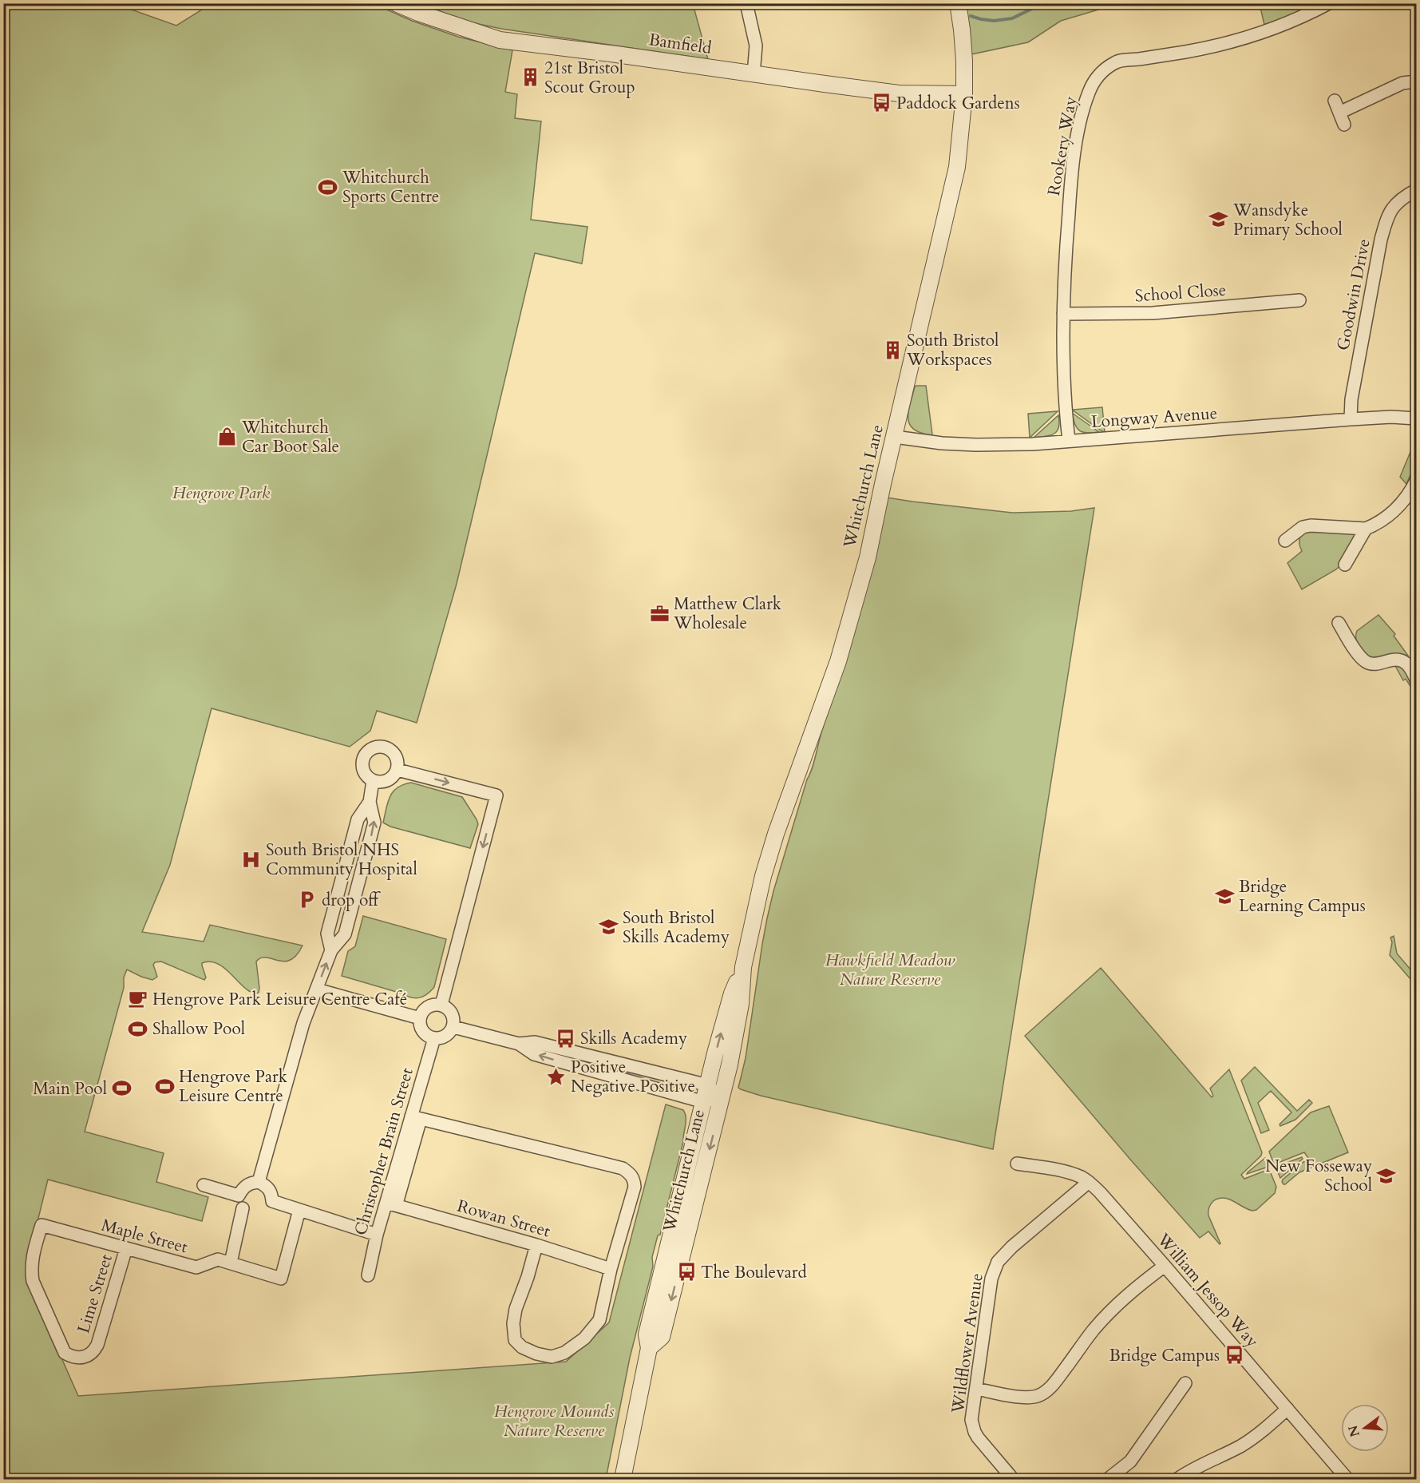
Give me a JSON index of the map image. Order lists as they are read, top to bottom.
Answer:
{
  "streets": {
    "street": [
      "Bamfield",
      "Rookery Way",
      "School Close",
      "Goodwin Drive",
      "Longway Avenue",
      "Whitchurch Lane",
      "Christopher Brain Street",
      "Rowan Street",
      "Maple Street",
      "William Jessop Way",
      "Lime Street",
      "Wildflower Avenue"
    ]
  },
  "crossings": [
    ["Bamfield", "Whitchurch Lane"],
    ["Rookery Way", "School Close"],
    ["Rookery Way", "Longway Avenue"],
    ["Goodwin Drive", "Longway Avenue"],
    ["Longway Avenue", "Whitchurch Lane"],
    ["Christopher Brain Street", "Rowan Street"],
    ["Maple Street", "Lime Street"],
    ["William Jessop Way", "Wildflower Avenue"]
  ],
  "parks": ["Hengrove Park", "Hawkfield Meadow Nature Reserve", "Hengrove Mounds Nature Reserve"],
  "places": {
    "building": ["21st Bristol Scout Group", "South Bristol Workspaces"],
    "bus stop": [
      "Paddock Gardens",
      "Skills Academy",
      "The Boulevard",
      "Bridge Campus"
    ],
    "sports": [
      "Whitchurch Sports Centre",
      "Shallow Pool",
      "Hengrove Park Leisure Centre",
      "Main Pool"
    ],
    "school or university": [
      "Wansdyke Primary School",
      "Bridge Learning Campus",
      "South Bristol Skills Academy",
      "New Fosseway School"
    ],
    "shop": ["Whitchurch Car Boot Sale"],
    "office": ["Matthew Clark Wholesale"],
    "hospital": ["South Bristol NHS Community Hospital"],
    "parking": ["drop off"],
    "cafe": ["Hengrove Park Leisure Centre Café"],
    "place": ["Positive Negative Positive"]
  },
  "north": "left"
}
